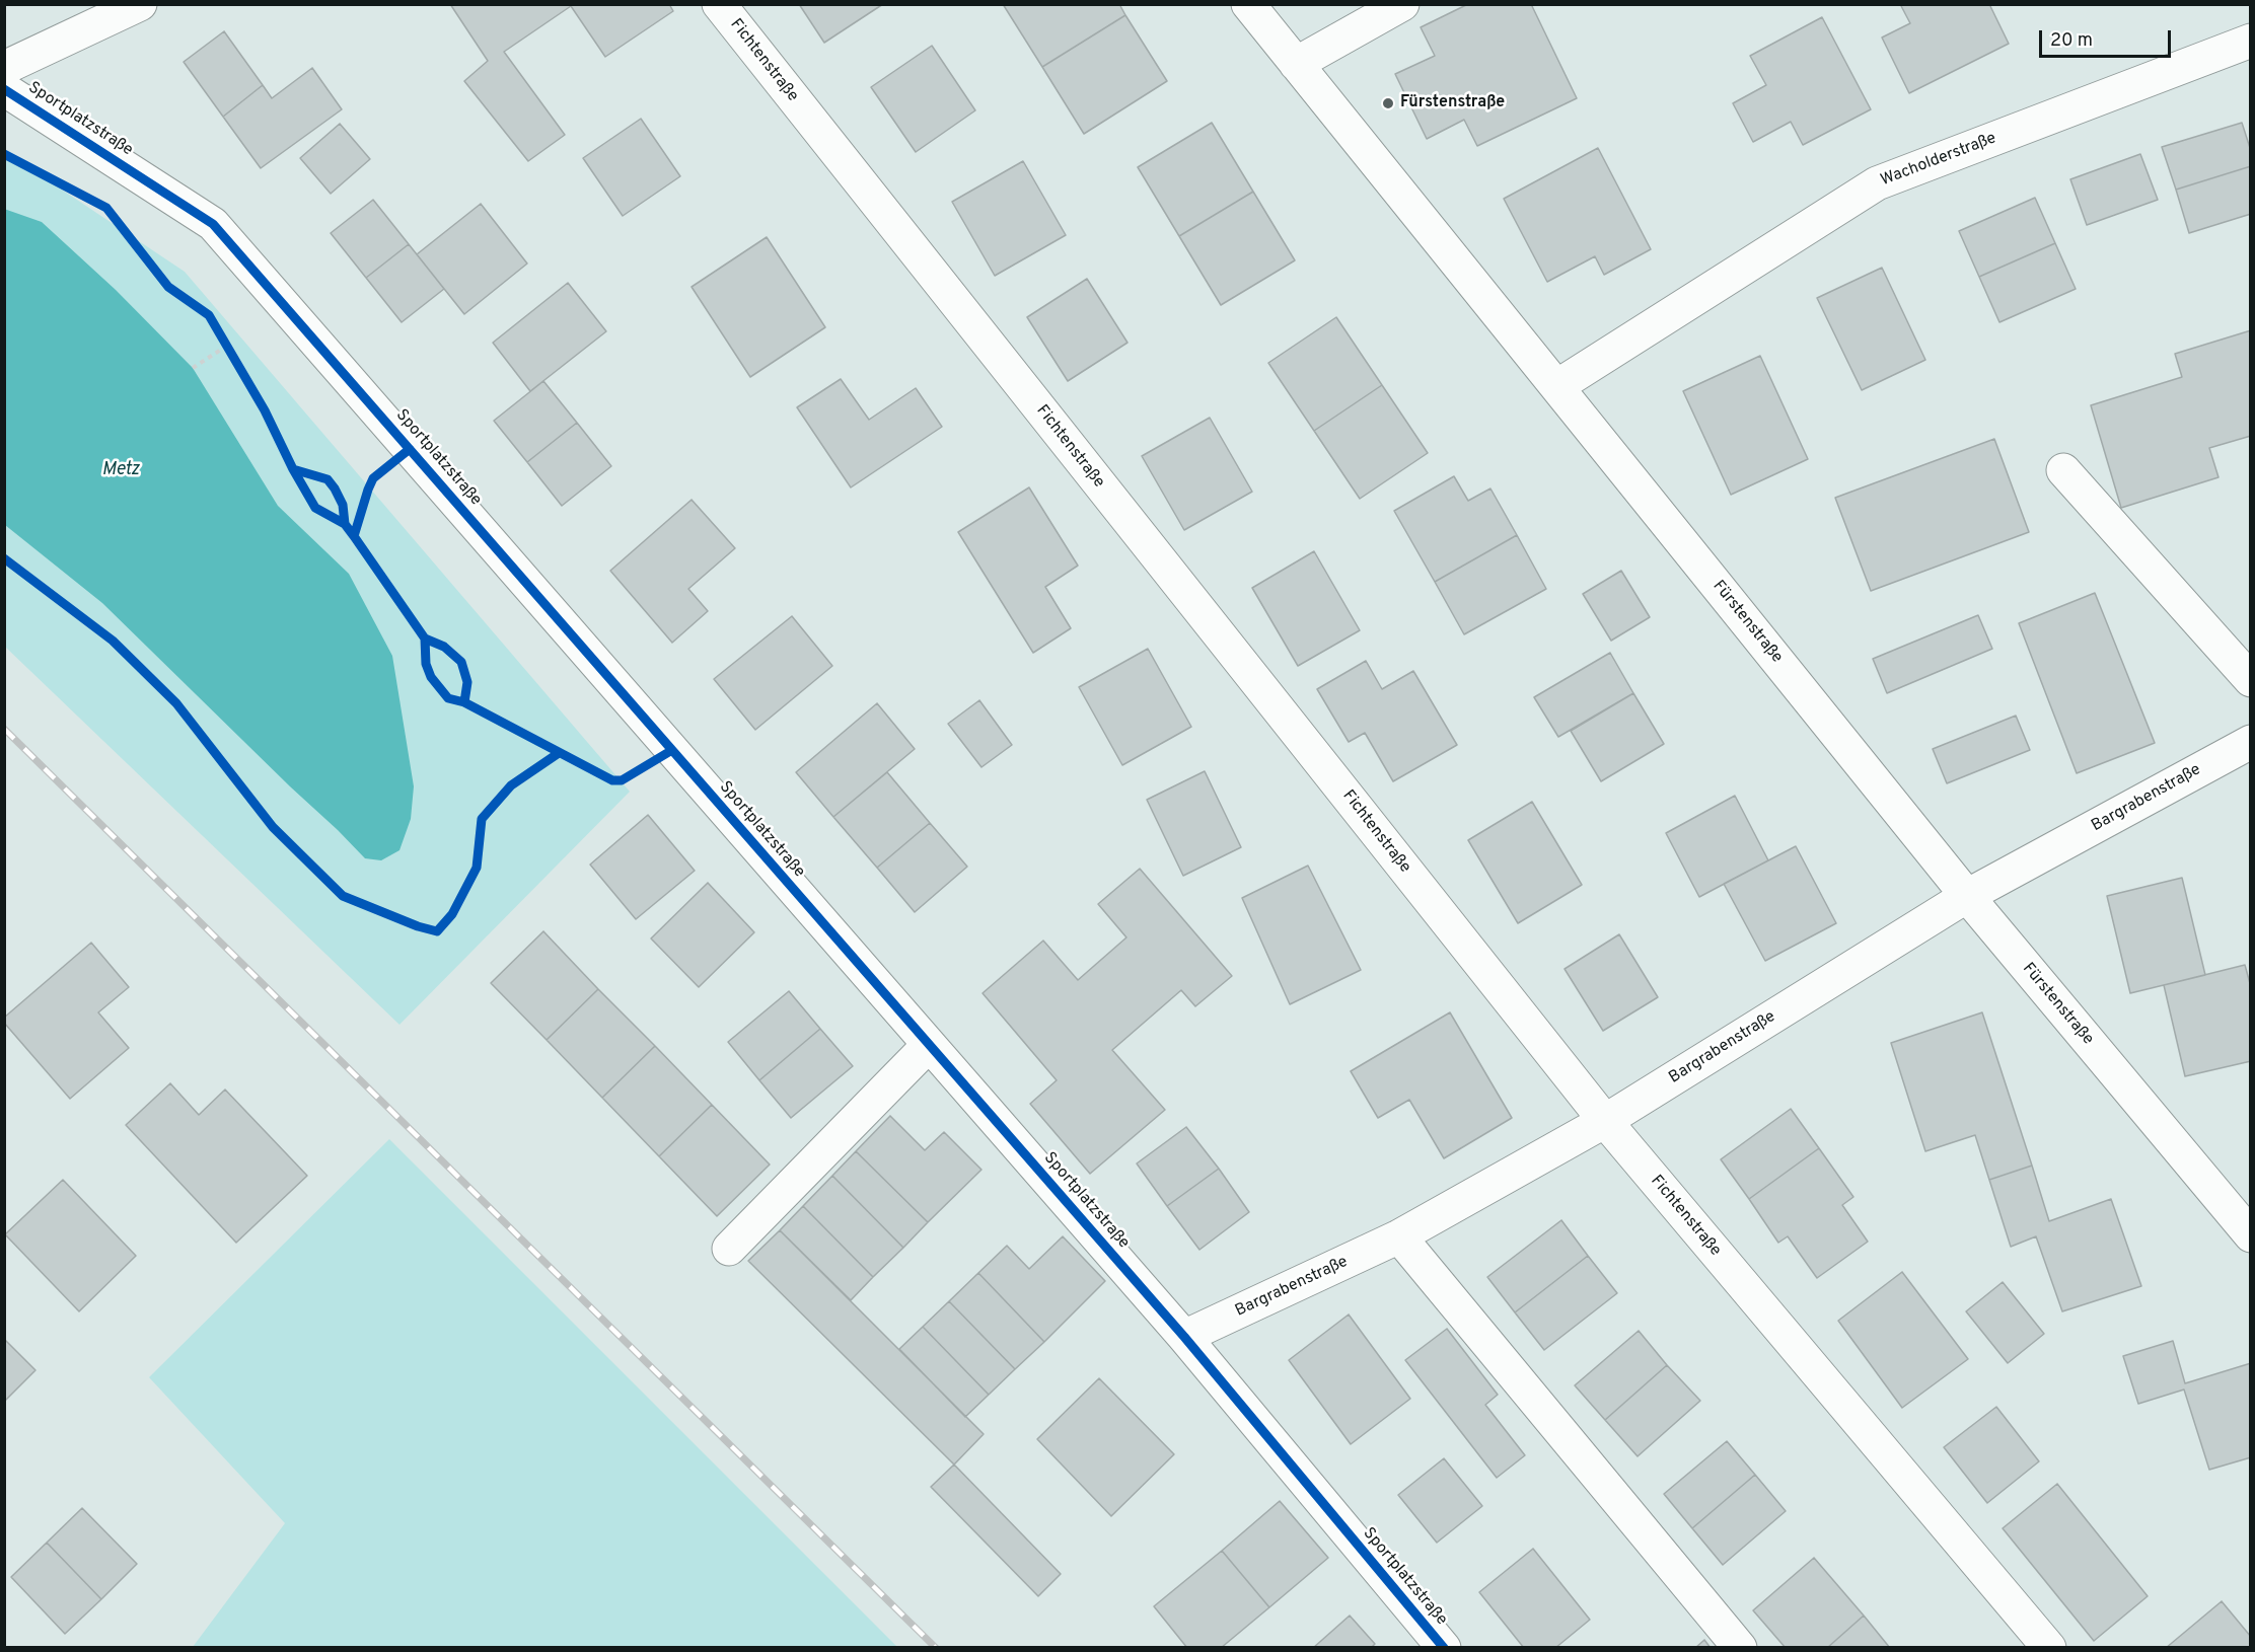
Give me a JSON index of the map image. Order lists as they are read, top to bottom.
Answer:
{
  "streets": {
    "street": [
      "Fichtenstraße",
      "Sportplatzstraße",
      "Wacholderstraße",
      "Fürstenstraße",
      "Bargrabenstraße"
    ]
  },
  "crossings": [
    ["Fichtenstraße", "Bargrabenstraße"],
    ["Sportplatzstraße", "Bargrabenstraße"],
    ["Wacholderstraße", "Fürstenstraße"],
    ["Fürstenstraße", "Bargrabenstraße"]
  ],
  "water": ["Metz"],
  "places": ["Fürstenstraße"],
  "scale_bar": "20 m"
}
